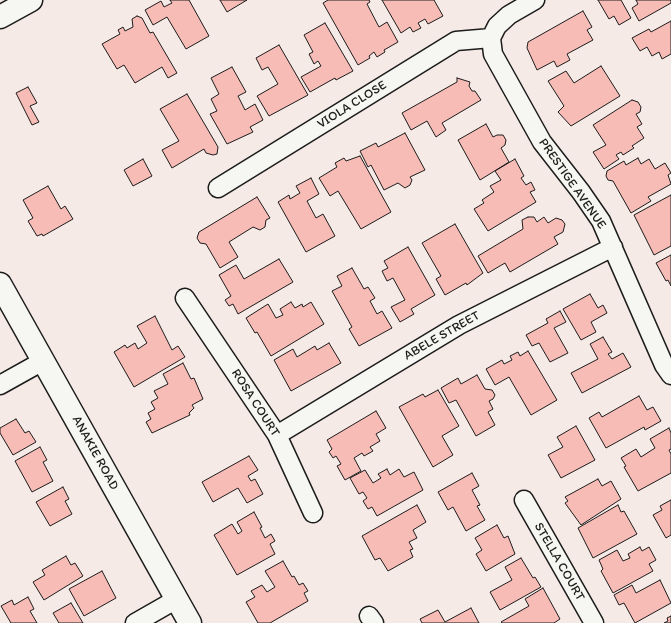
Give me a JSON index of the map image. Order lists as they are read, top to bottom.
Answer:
{
  "streets": {
    "main road": ["ANAKIE ROAD"],
    "street": [
      "VIOLA CLOSE",
      "PRESTIGE AVENUE",
      "ABELE STREET",
      "ROSA COURT",
      "STELLA COURT"
    ]
  },
  "crossings": [
    ["VIOLA CLOSE", "PRESTIGE AVENUE"],
    ["PRESTIGE AVENUE", "ABELE STREET"],
    ["ABELE STREET", "ROSA COURT"]
  ]
}
